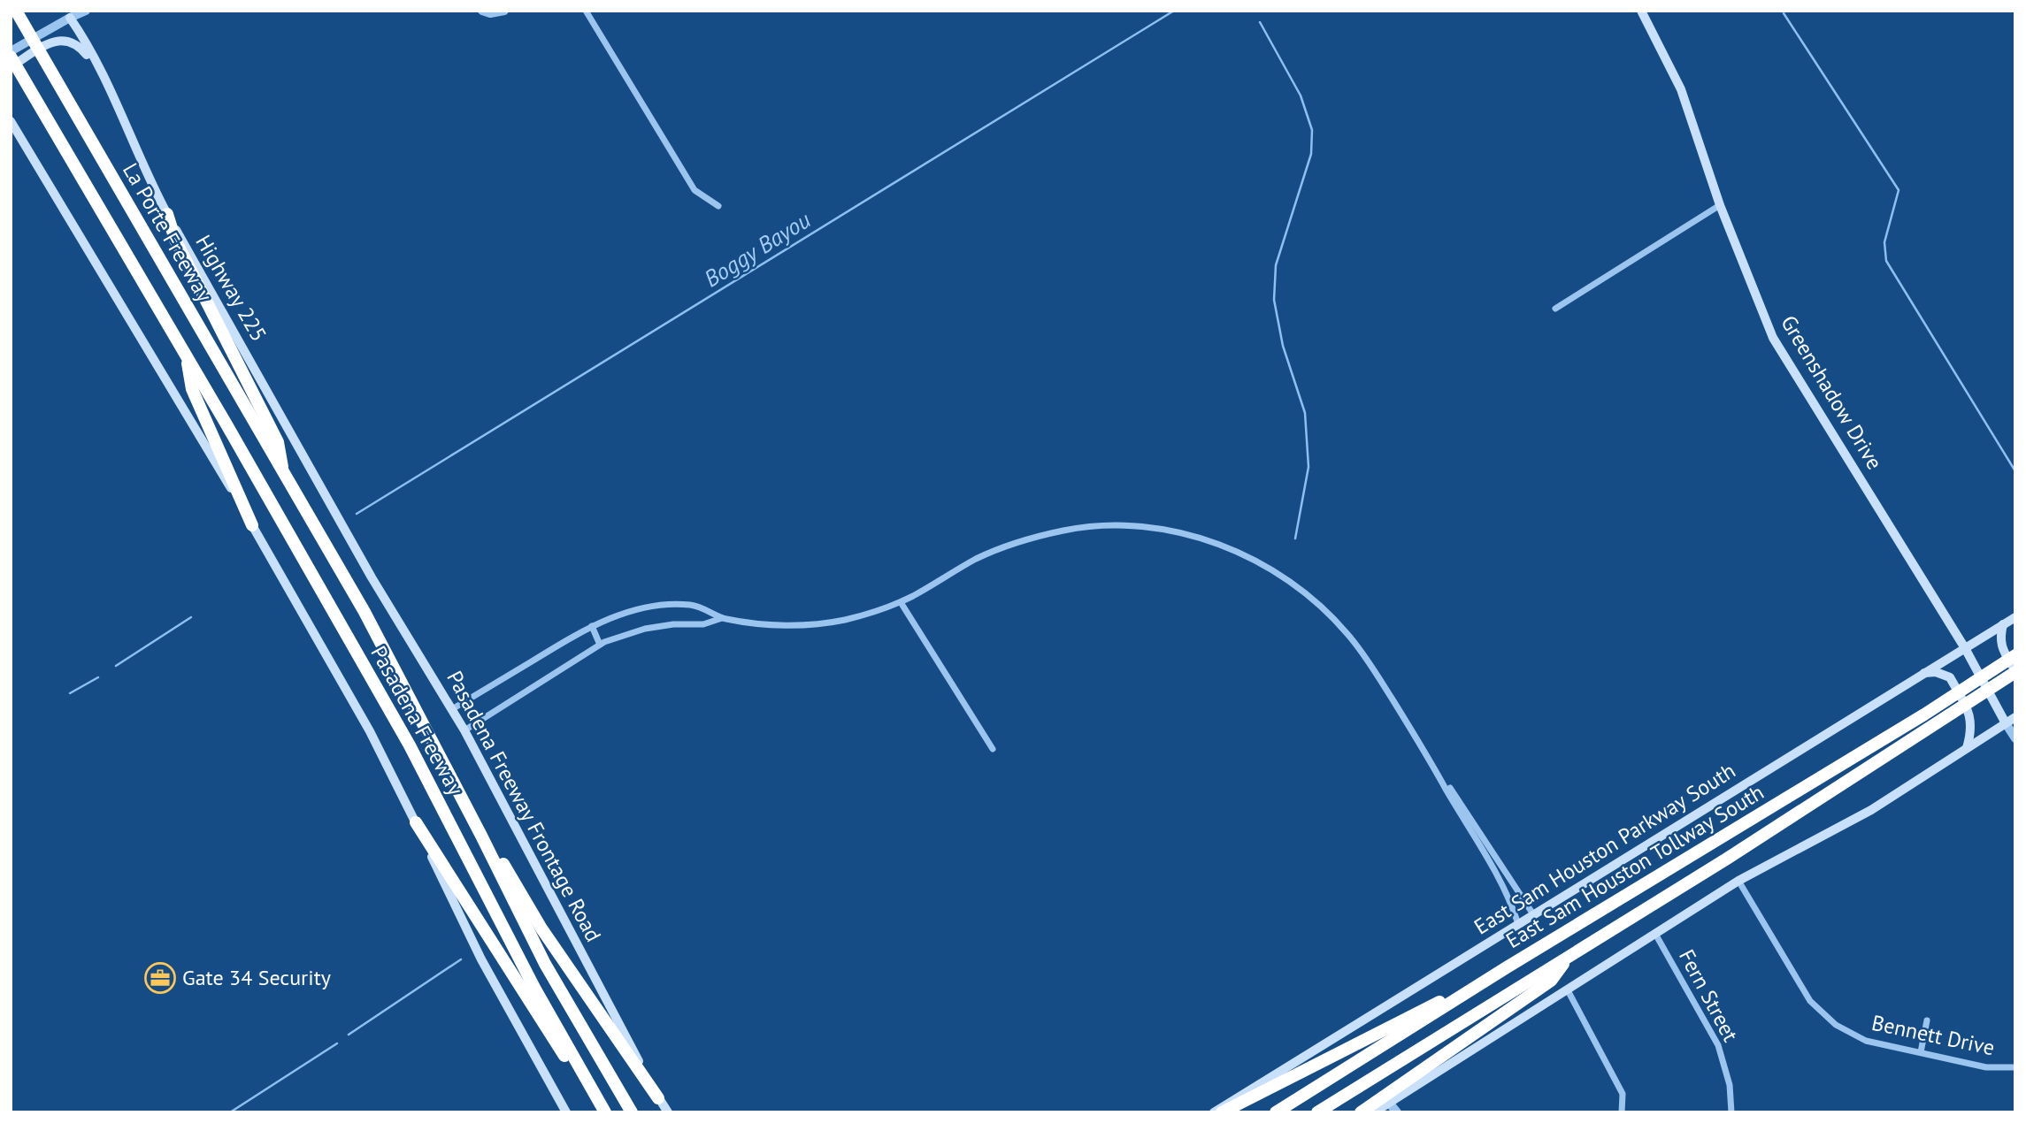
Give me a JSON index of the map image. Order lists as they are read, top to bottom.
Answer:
{
  "streets": {
    "highway": ["La Porte Freeway", "Pasadena Freeway", "East Sam Houston Tollway South"],
    "main road": [
      "Highway 225",
      "Greenshadow Drive",
      "Pasadena Freeway Frontage Road",
      "East Sam Houston Parkway South"
    ],
    "street": ["Fern Street", "Bennett Drive"]
  },
  "crossings": [
    ["La Porte Freeway", "Pasadena Freeway"],
    ["Highway 225", "Pasadena Freeway Frontage Road"],
    ["Greenshadow Drive", "East Sam Houston Parkway South"]
  ],
  "water": ["Boggy Bayou"],
  "places": {
    "office": ["Gate 34 Security"]
  }
}
